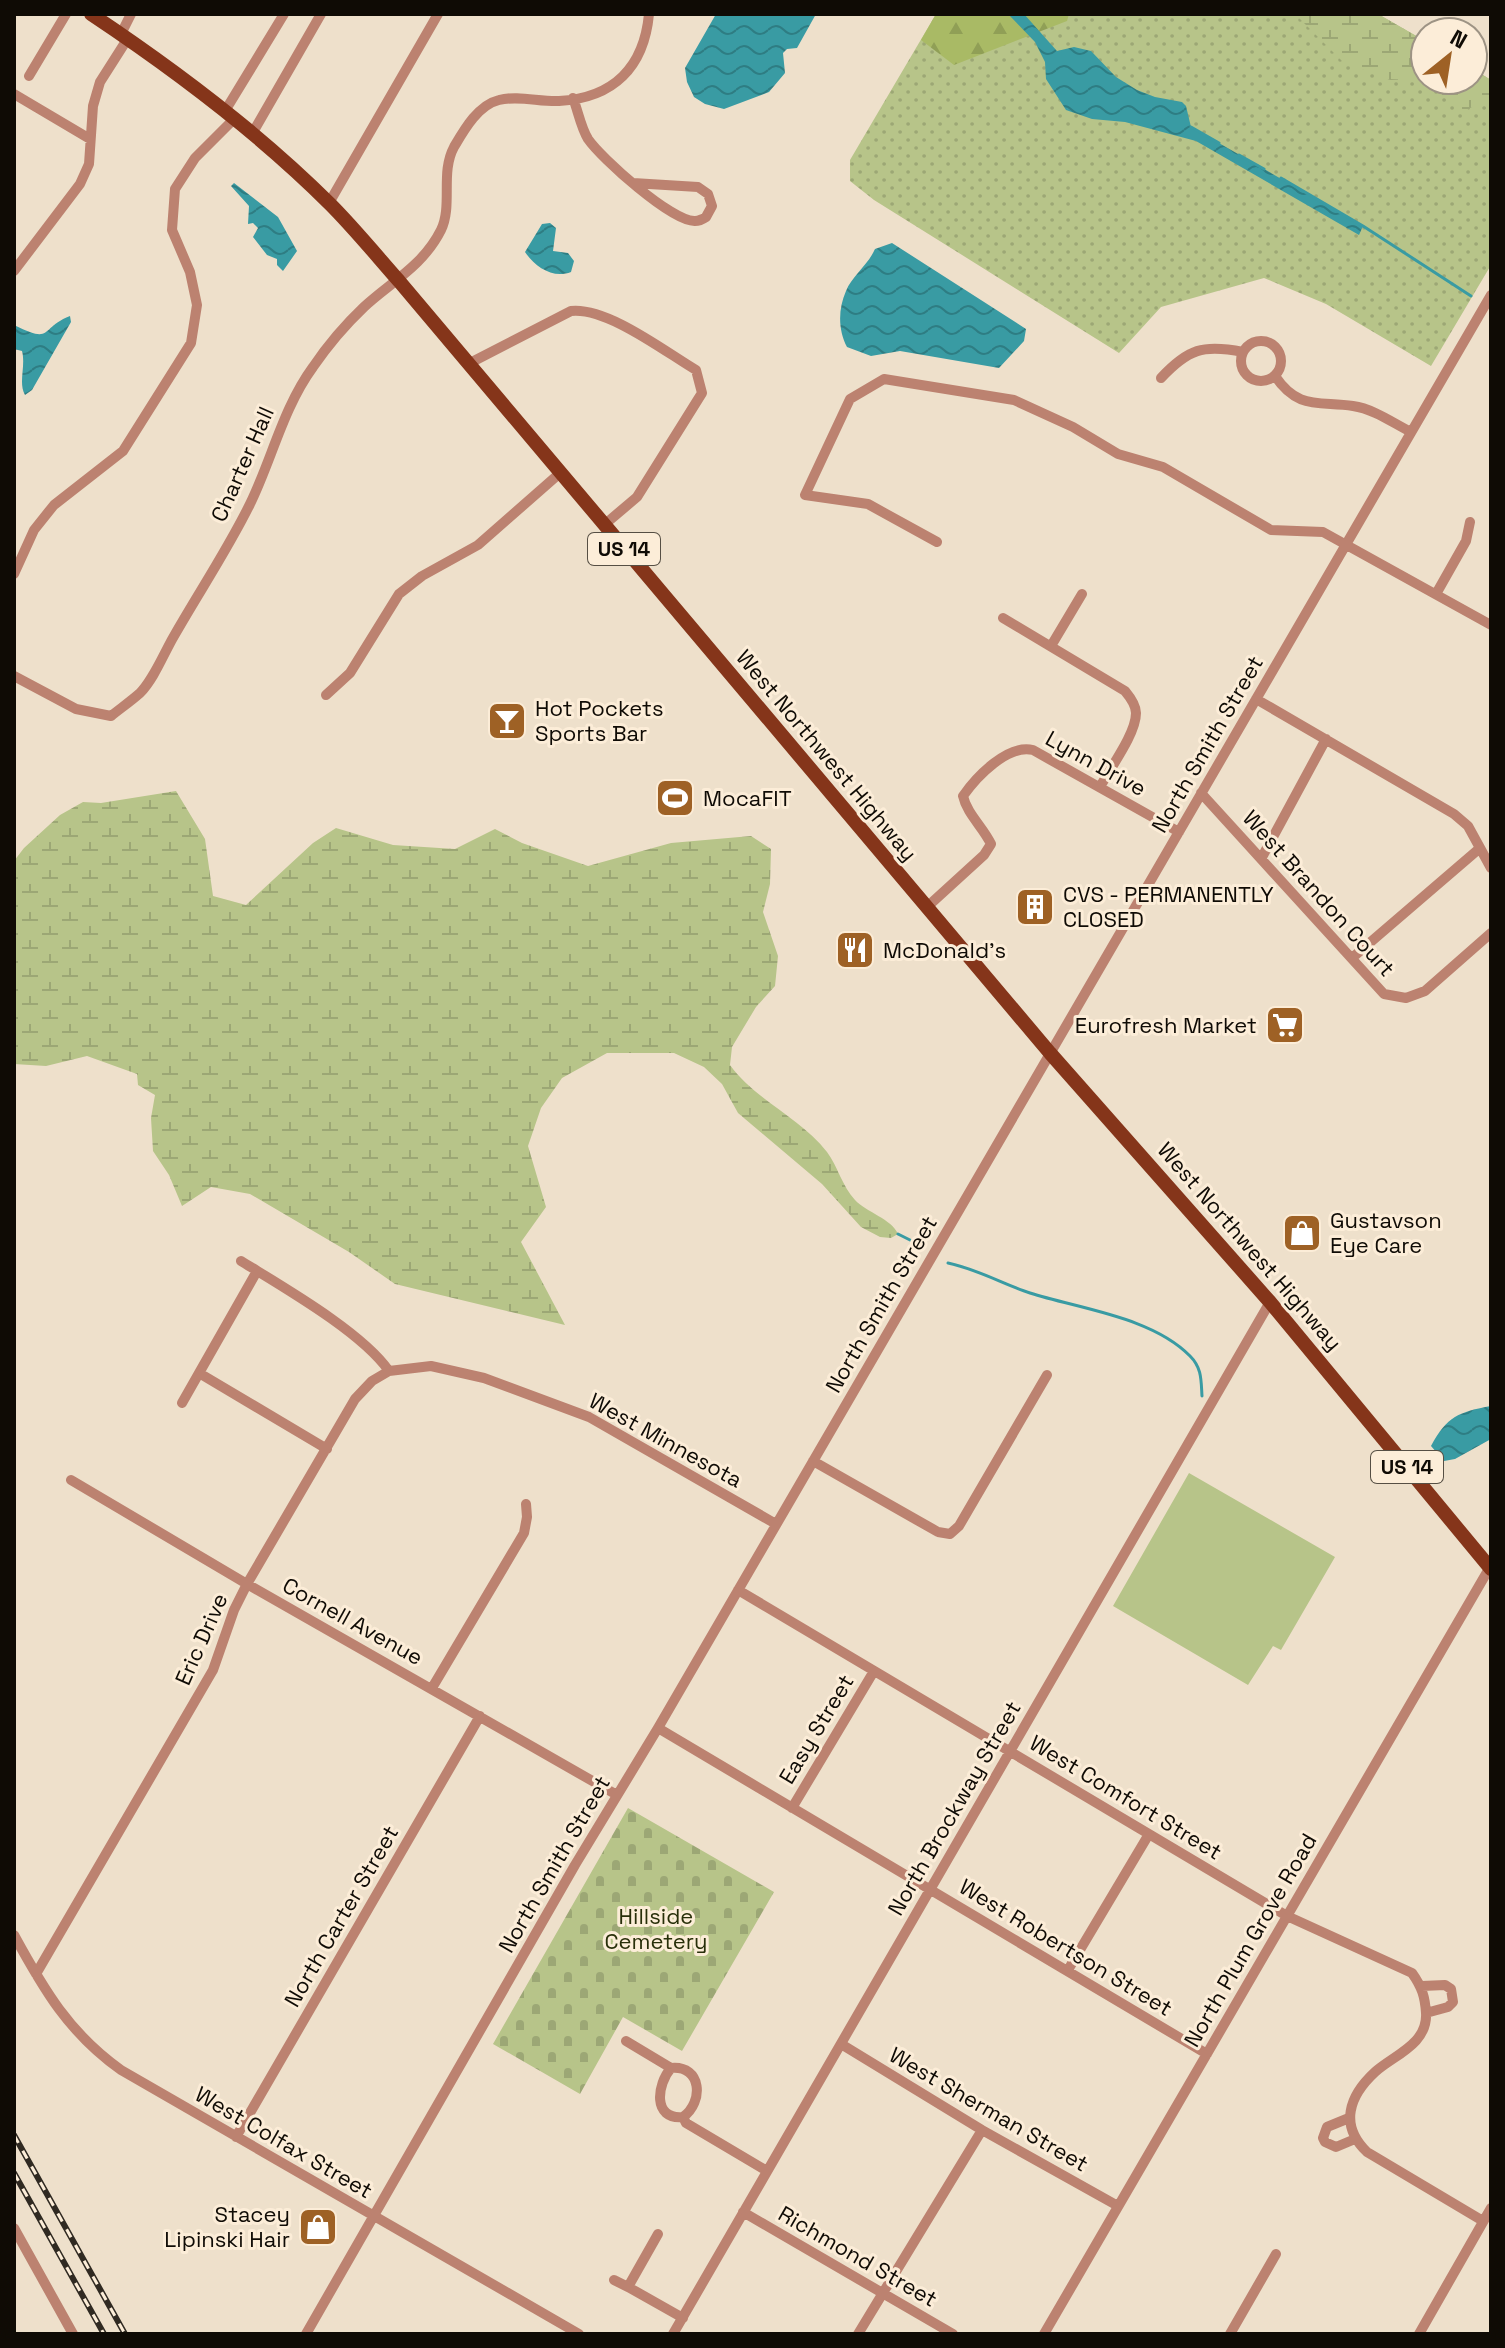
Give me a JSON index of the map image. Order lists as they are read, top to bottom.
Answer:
{
  "streets": {
    "main road": ["US 14", "West Northwest Highway"],
    "street": [
      "Charter Hall",
      "North Smith Street",
      "Lynn Drive",
      "West Brandon Court",
      "West Minnesota",
      "Cornell Avenue",
      "Eric Drive",
      "Easy Street",
      "West Comfort Street",
      "North Brockway Street",
      "North Carter Street",
      "North Plum Grove Road",
      "West Robertson Street",
      "West Sherman Street",
      "West Colfax Street",
      "Richmond Street"
    ]
  },
  "crossings": [
    ["Charter Hall", "West Northwest Highway"],
    ["North Smith Street", "West Northwest Highway"],
    ["North Smith Street", "Lynn Drive"],
    ["North Smith Street", "West Brandon Court"],
    ["North Smith Street", "West Minnesota"],
    ["North Smith Street", "Cornell Avenue"],
    ["North Smith Street", "West Comfort Street"],
    ["North Smith Street", "West Robertson Street"],
    ["North Smith Street", "West Colfax Street"],
    ["West Northwest Highway", "Lynn Drive"],
    ["West Northwest Highway", "North Brockway Street"],
    ["West Northwest Highway", "North Plum Grove Road"],
    ["West Minnesota", "Eric Drive"],
    ["Cornell Avenue", "Eric Drive"],
    ["Cornell Avenue", "North Carter Street"],
    ["Eric Drive", "West Colfax Street"],
    ["Easy Street", "West Comfort Street"],
    ["Easy Street", "West Robertson Street"],
    ["West Comfort Street", "North Brockway Street"],
    ["West Comfort Street", "North Plum Grove Road"],
    ["North Brockway Street", "West Robertson Street"],
    ["North Brockway Street", "West Sherman Street"],
    ["North Brockway Street", "Richmond Street"],
    ["North Carter Street", "West Colfax Street"],
    ["North Plum Grove Road", "West Robertson Street"],
    ["North Plum Grove Road", "West Sherman Street"]
  ],
  "parks": ["Hillside Cemetery"],
  "places": {
    "bar": ["Hot Pockets Sports Bar"],
    "sports": ["MocaFIT"],
    "building": ["CVS - PERMANENTLY CLOSED"],
    "restaurant": ["McDonald's"],
    "supermarket": ["Eurofresh Market"],
    "shop": ["Gustavson Eye Care", "Stacey Lipinski Hair"]
  },
  "north": "top right"
}
